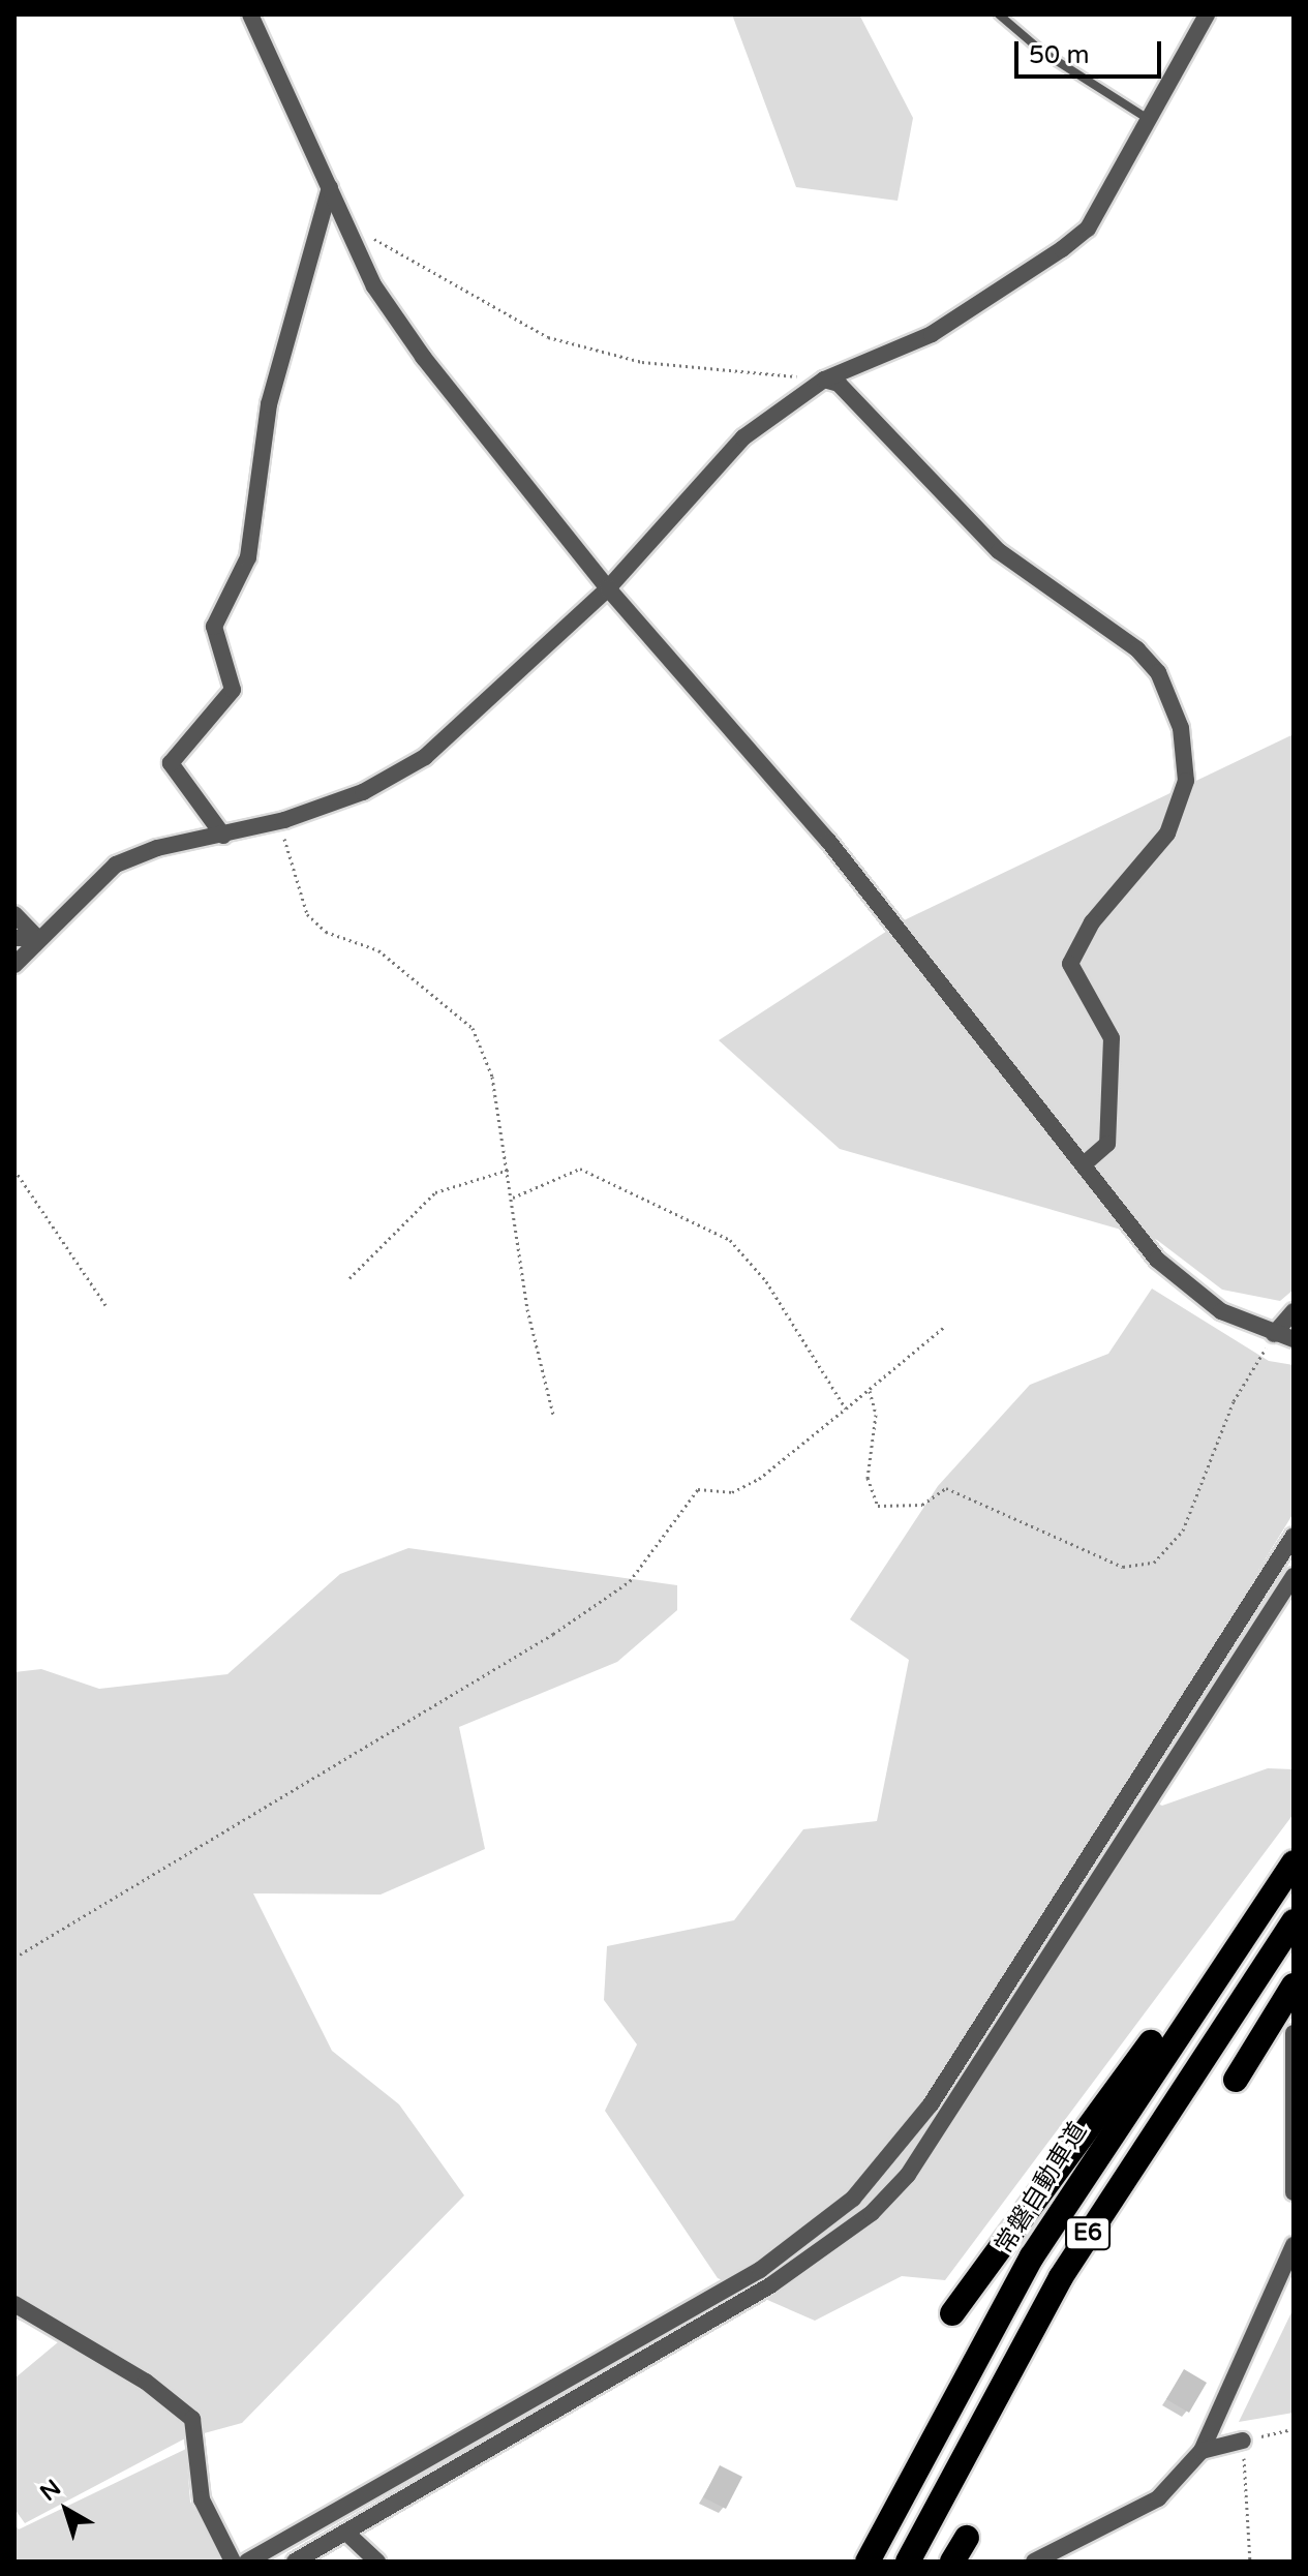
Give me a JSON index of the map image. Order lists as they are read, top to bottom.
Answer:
{
  "streets": {
    "highway": ["常磐自動車道", "E6"]
  },
  "scale_bar": "50 m",
  "north": "top left"
}
